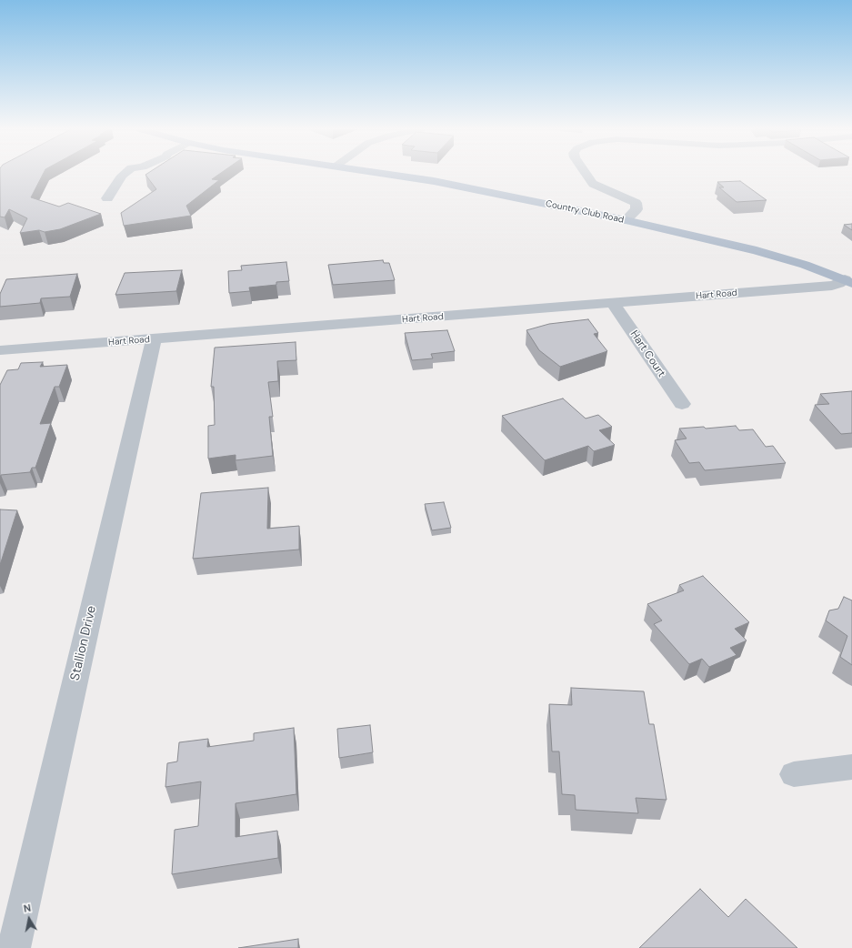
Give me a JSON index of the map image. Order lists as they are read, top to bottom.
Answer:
{
  "streets": {
    "main road": ["Country Club Road"],
    "street": ["Hart Road", "Hart Court", "Stallion Drive"]
  },
  "crossings": [
    ["Country Club Road", "Hart Road"],
    ["Hart Road", "Hart Court"],
    ["Hart Road", "Stallion Drive"]
  ],
  "north": "top"
}
